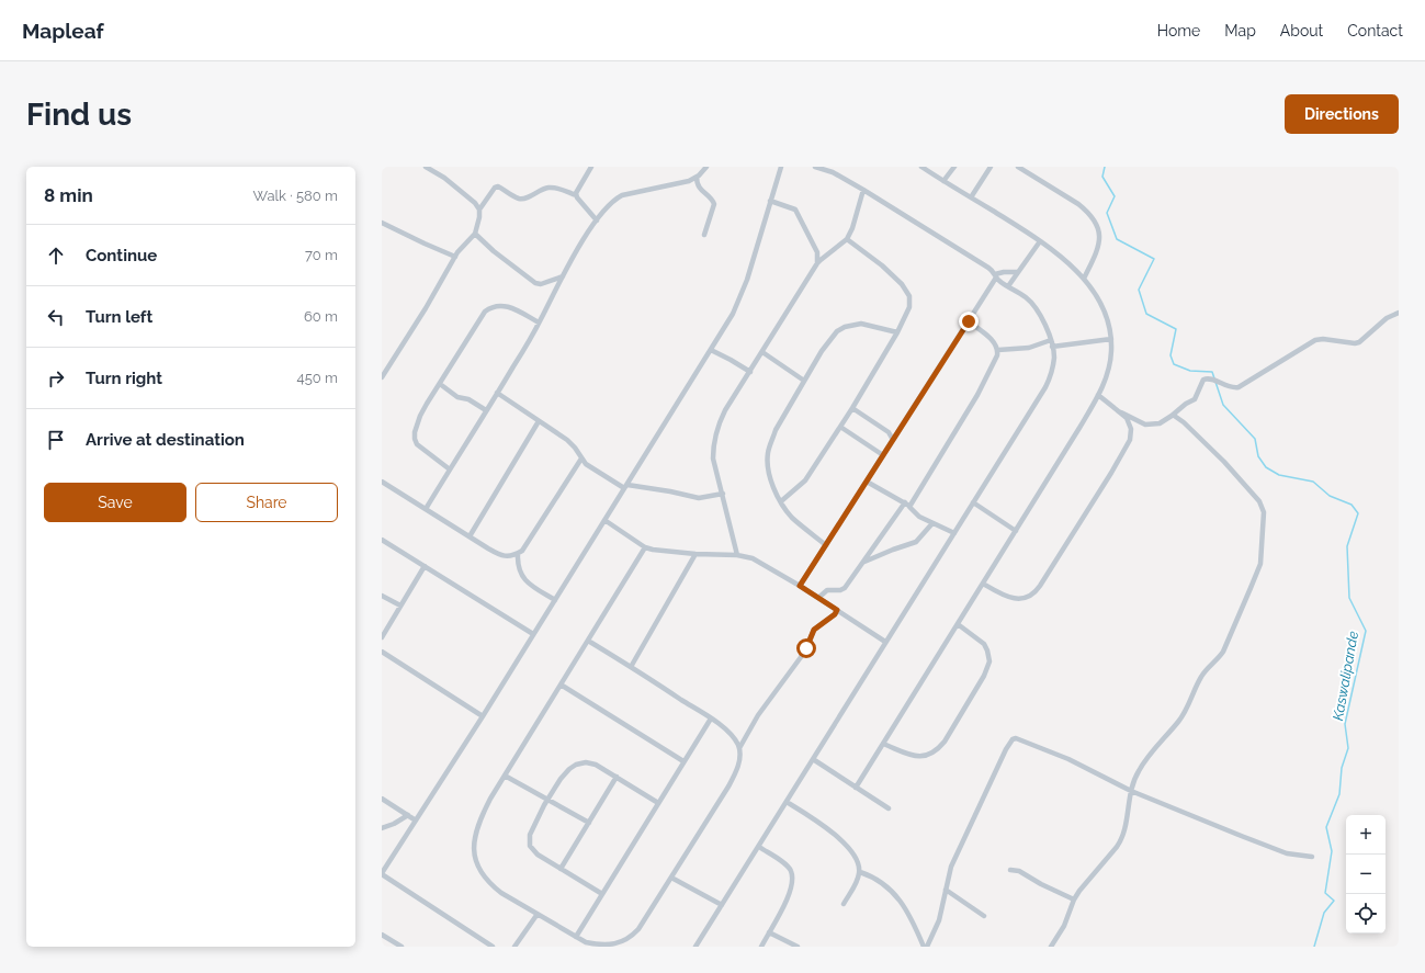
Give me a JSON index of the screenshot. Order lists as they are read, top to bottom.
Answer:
{
  "water": ["Kaswalipande"],
  "page": {
    "header": "Mapleaf",
    "nav": [
      "Home",
      "Map",
      "About",
      "Contact"
    ],
    "buttons": [
      "Directions",
      ["Save", "Share"]
    ],
    "title": "Find us",
    "heading": ["8 min", "Walk · 580 m"],
    "list": [
      ["Continue", "70 m"],
      ["Turn left", "60 m"],
      ["Turn right", "450 m"],
      "Arrive at destination"
    ],
    "map_buttons": ["+", "−"]
  }
}
